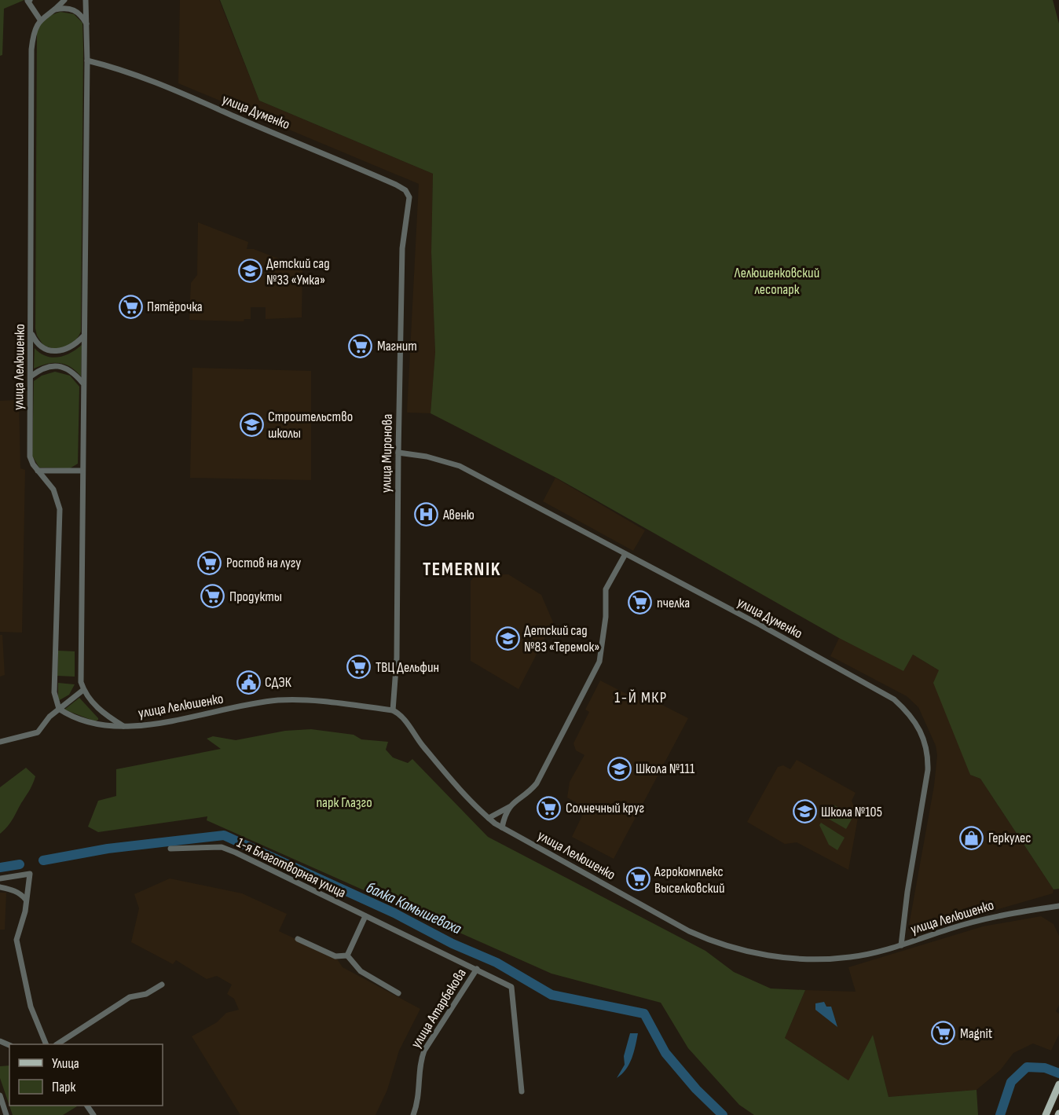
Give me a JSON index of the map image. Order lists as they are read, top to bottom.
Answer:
{
  "streets": {
    "street": [
      "улица Думенко",
      "улица Лелюшенко",
      "улица Миронова",
      "1-я Благотворная улица",
      "улица Атарбекова"
    ]
  },
  "crossings": [
    ["улица Думенко", "улица Лелюшенко"],
    ["улица Думенко", "улица Миронова"],
    ["улица Лелюшенко", "улица Миронова"],
    ["1-я Благотворная улица", "улица Атарбекова"]
  ],
  "districts": ["TEMERNIK", "1-Й МКР"],
  "water": ["балка Камышеваха"],
  "parks": ["Лелюшенковский лесопарк", "парк Глазго"],
  "places": {
    "school or university": [
      "Детский сад №33 «Умка»",
      "Строительство школы",
      "Детский сад №83 «Теремок»",
      "Школа №111",
      "Школа №105"
    ],
    "supermarket": [
      "Пятёрочка",
      "Магнит",
      "Ростов на лугу",
      "Продукты",
      "пчелка",
      "ТВЦ Дельфин",
      "Солнечный круг",
      "Агрокомплекс Выселковский",
      "Magnit"
    ],
    "hospital": ["Авеню"],
    "public building": ["СДЭК"],
    "shop": ["Геркулес"]
  },
  "legend": ["Улица", "Парк"]
}
